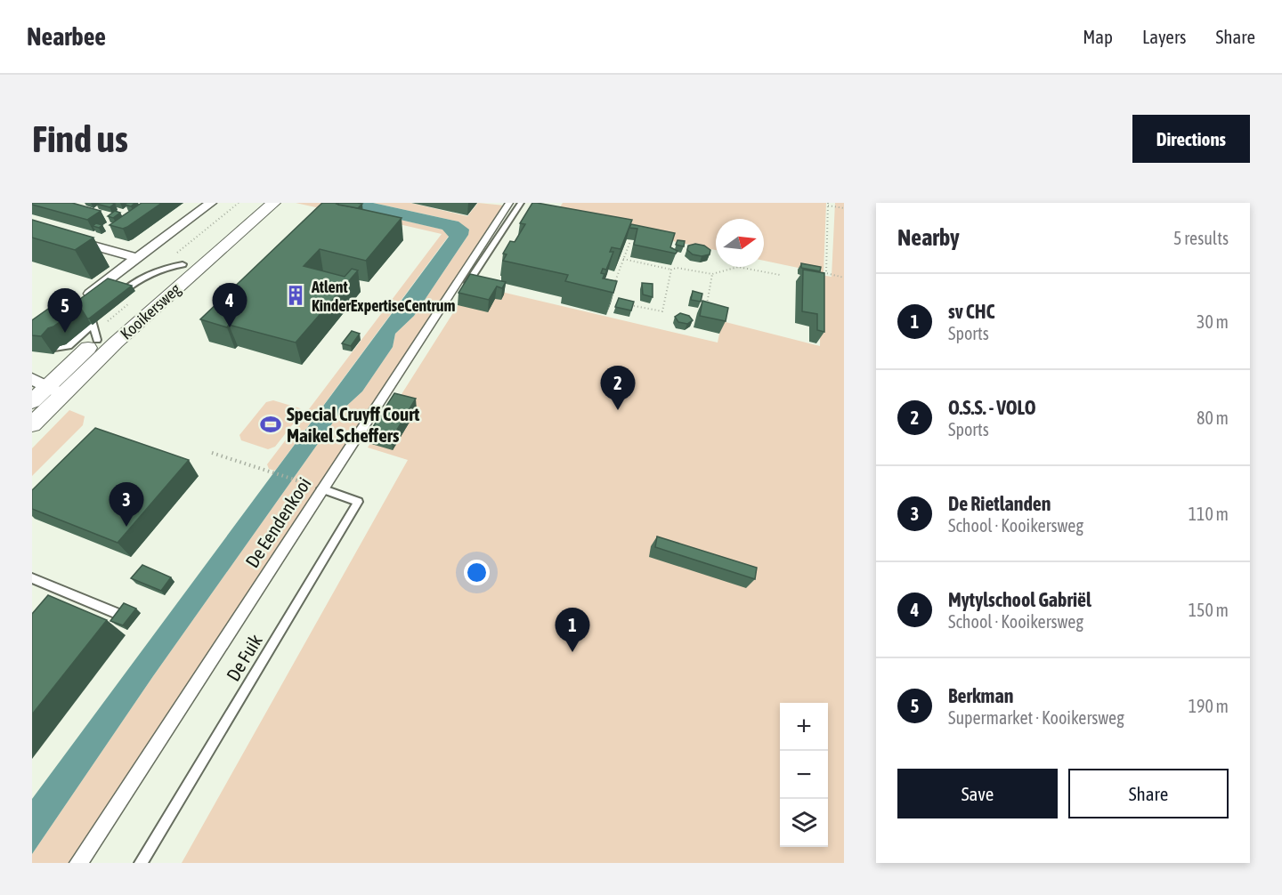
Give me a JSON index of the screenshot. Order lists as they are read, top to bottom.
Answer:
{
  "streets": {
    "street": ["Kooikersweg", "De Eendenkooi"],
    "lane": ["De Fuik"]
  },
  "crossings": [
    ["De Eendenkooi", "De Fuik"]
  ],
  "places": {
    "building": ["Atlent KinderExpertiseCentrum"],
    "sports": ["Special Cruyff Court Maikel Scheffers"]
  },
  "north": "right",
  "page": {
    "header": "Nearbee",
    "nav": ["Map", "Layers", "Share"],
    "buttons": [
      "Directions",
      ["Save", "Share"]
    ],
    "title": "Find us",
    "heading": ["Nearby", "5 results"],
    "list": [
      {
        "mark": "1",
        "name": "sv CHC",
        "note": "Sports",
        "value": "30 m"
      },
      {
        "mark": "2",
        "name": "O.S.S. - VOLO",
        "note": "Sports",
        "value": "80 m"
      },
      {
        "mark": "3",
        "name": "De Rietlanden",
        "note": "School · Kooikersweg",
        "value": "110 m"
      },
      {
        "mark": "4",
        "name": "Mytylschool Gabriël",
        "note": "School · Kooikersweg",
        "value": "150 m"
      },
      {
        "mark": "5",
        "name": "Berkman",
        "note": "Supermarket · Kooikersweg",
        "value": "190 m"
      }
    ],
    "pins": [
      "4",
      "5",
      "2",
      "3",
      "1"
    ],
    "map_buttons": ["+", "−"]
  }
}
